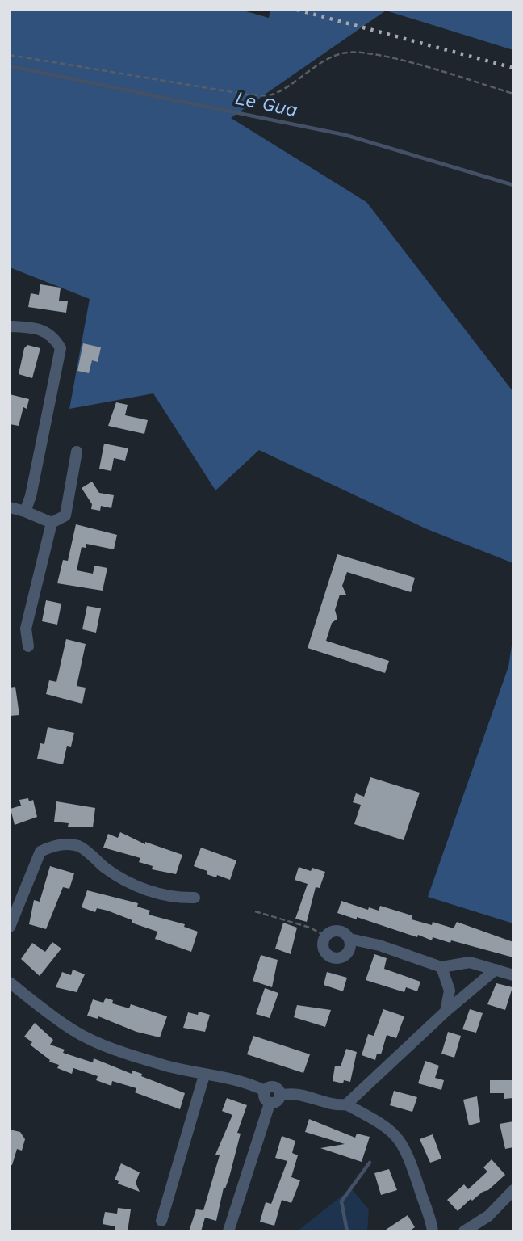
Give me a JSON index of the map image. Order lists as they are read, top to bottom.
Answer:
{
  "water": ["Le Gua"]
}
